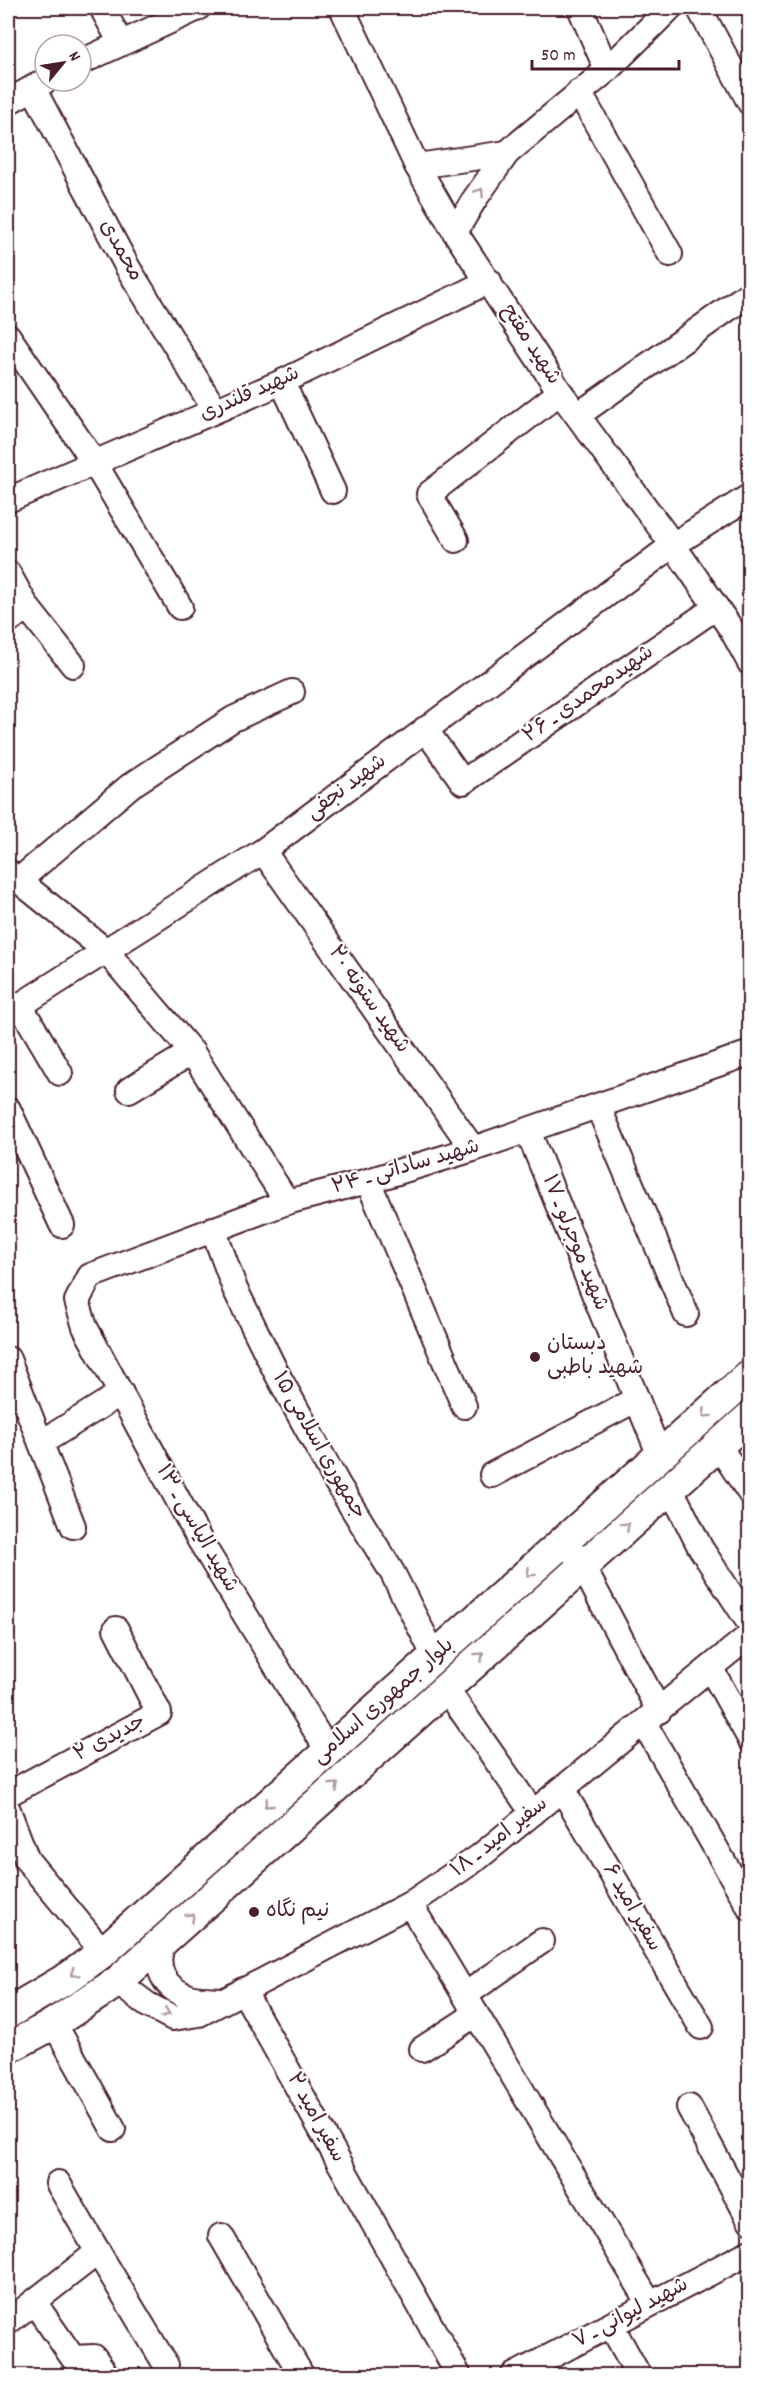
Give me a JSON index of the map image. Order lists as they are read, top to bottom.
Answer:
{
  "streets": {
    "main road": ["بلوار جمهوری اسلامی"],
    "street": [
      "محمدی",
      "شهید مفتح",
      "شهید قلندری",
      "شهیدمحمدی ـ ۲۶",
      "شهید نجفی",
      "شهید ستونه ۲۰",
      "شهید ساداتی ـ ۲۴",
      "شهید موجرلو ـ ۱۷",
      "جمهوری اسلامی ۱۵",
      "شهید الیاسی ـ ۱۳",
      "جدیدی ۲",
      "سفیر امید ـ ۱۸",
      "سفیر امید ۶",
      "سفیر امید ۲",
      "شهید لیوانی ـ ۷"
    ]
  },
  "crossings": [
    ["محمدی", "شهید قلندری"],
    ["شهید مفتح", "شهید قلندری"],
    ["شهید مفتح", "شهیدمحمدی ـ ۲۶"],
    ["شهید مفتح", "شهید نجفی"],
    ["شهیدمحمدی ـ ۲۶", "شهید نجفی"],
    ["شهید نجفی", "شهید ستونه ۲۰"],
    ["شهید ستونه ۲۰", "شهید ساداتی ـ ۲۴"],
    ["شهید ساداتی ـ ۲۴", "شهید موجرلو ـ ۱۷"],
    ["شهید ساداتی ـ ۲۴", "جمهوری اسلامی ۱۵"],
    ["شهید ساداتی ـ ۲۴", "شهید الیاسی ـ ۱۳"],
    ["شهید موجرلو ـ ۱۷", "بلوار جمهوری اسلامی"],
    ["جمهوری اسلامی ۱۵", "بلوار جمهوری اسلامی"],
    ["شهید الیاسی ـ ۱۳", "بلوار جمهوری اسلامی"],
    ["بلوار جمهوری اسلامی", "سفیر امید ـ ۱۸"],
    ["سفیر امید ـ ۱۸", "سفیر امید ۶"],
    ["سفیر امید ـ ۱۸", "سفیر امید ۲"]
  ],
  "places": ["دبستان شهید باطبی", "نیم نگاه"],
  "scale_bar": "50 m",
  "north": "top right"
}
